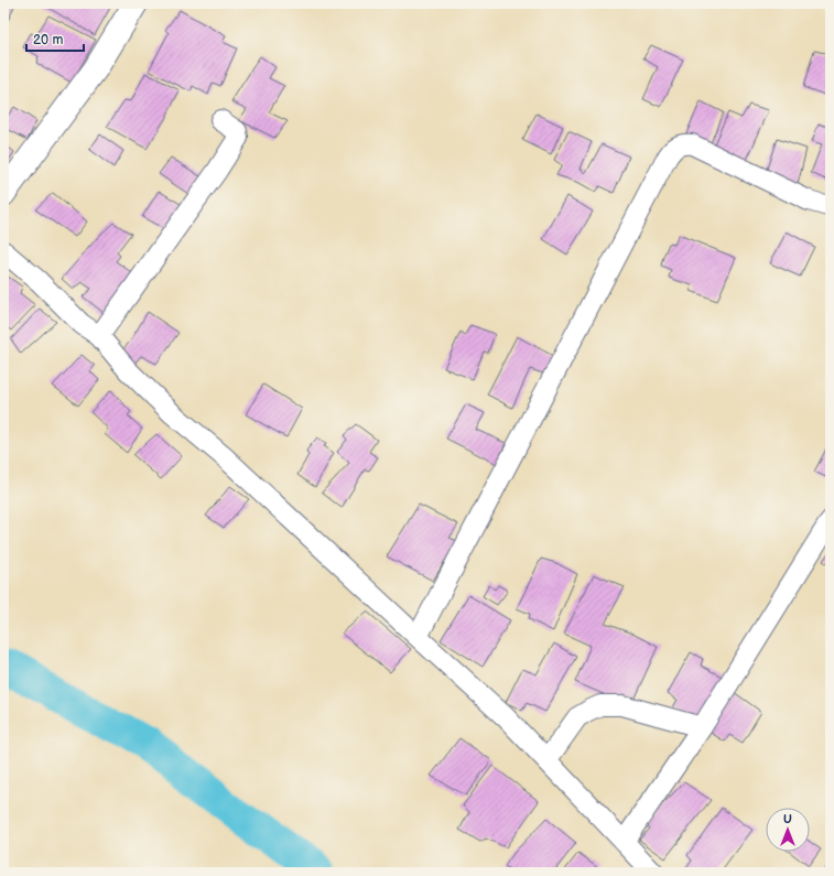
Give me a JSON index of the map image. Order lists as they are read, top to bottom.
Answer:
{
  "scale_bar": "20 m",
  "north": "top"
}
